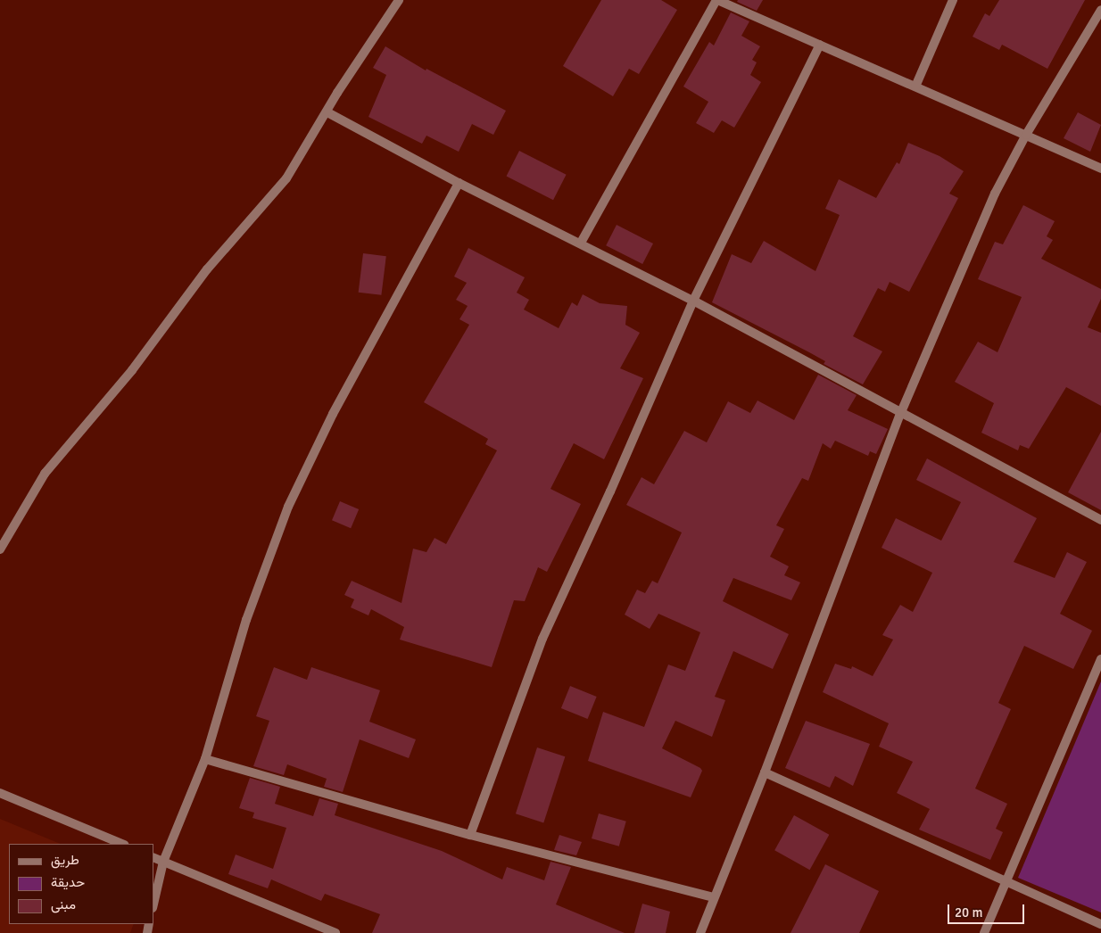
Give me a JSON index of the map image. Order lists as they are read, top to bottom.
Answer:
{
  "legend": ["طريق", "حديقة", "مبنى"],
  "scale_bar": "20 m"
}
